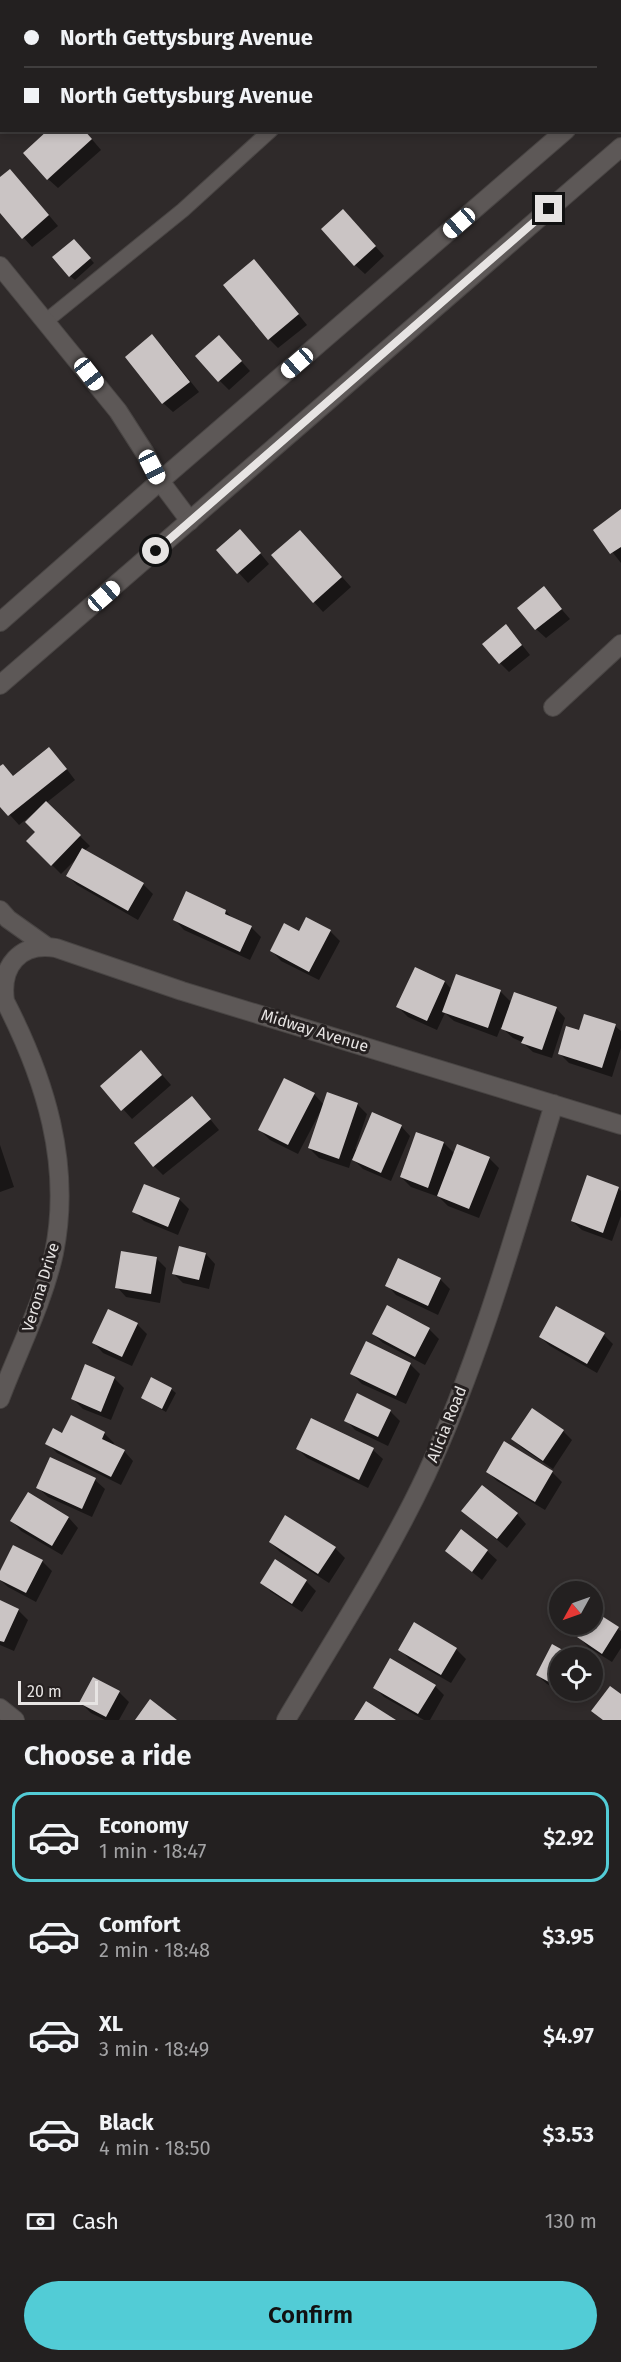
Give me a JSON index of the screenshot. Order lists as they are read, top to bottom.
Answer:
{
  "streets": {
    "street": ["Midway Avenue", "Verona Drive", "Alicia Road"]
  },
  "crossings": [
    ["Midway Avenue", "Verona Drive"],
    ["Midway Avenue", "Alicia Road"]
  ],
  "scale_bar": "20 m",
  "north": "bottom left",
  "page": {
    "banner": ["North Gettysburg Avenue", "North Gettysburg Avenue"],
    "scale": "20 m",
    "heading": "Choose a ride",
    "list": [
      {
        "name": "Economy",
        "note": "1 min · 18:47",
        "value": "$2.92"
      },
      {
        "name": "Comfort",
        "note": "2 min · 18:48",
        "value": "$3.95"
      },
      {
        "name": "XL",
        "note": "3 min · 18:49",
        "value": "$4.97"
      },
      {
        "name": "Black",
        "note": "4 min · 18:50",
        "value": "$3.53"
      }
    ],
    "pay": ["Cash", "130 m"],
    "buttons": "Confirm"
  }
}
